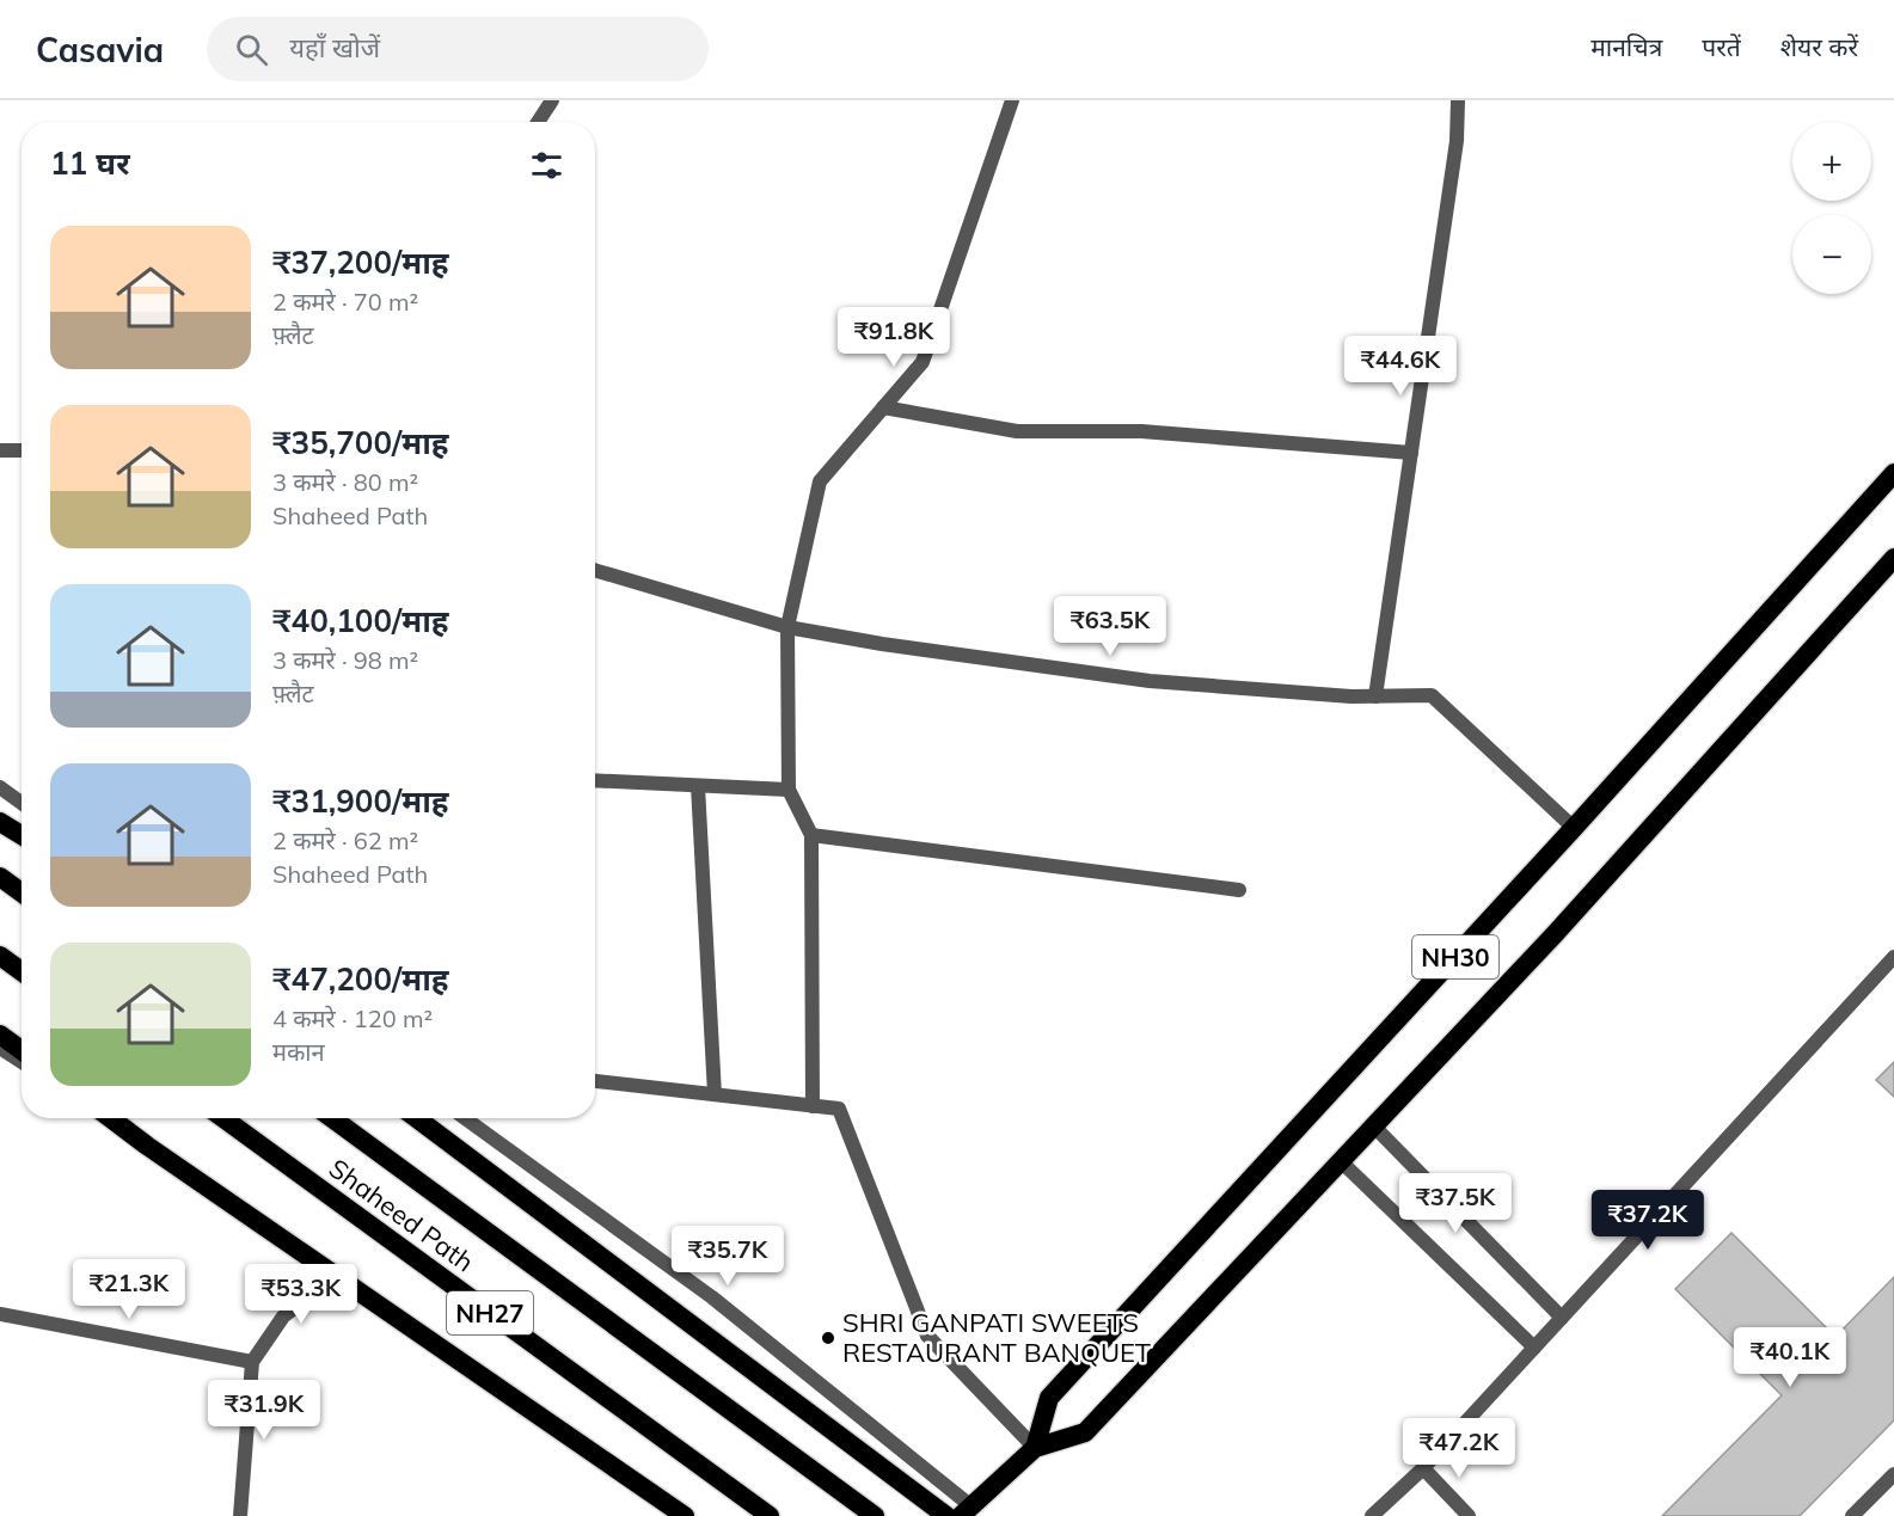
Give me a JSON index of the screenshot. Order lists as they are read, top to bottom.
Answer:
{
  "streets": {
    "highway": ["NH30", "Shaheed Path", "NH27"]
  },
  "places": ["SHRI GANPATI SWEETS RESTAURANT BANQUET"],
  "page": {
    "header": "Casavia",
    "search": "यहाँ खोजें",
    "nav": ["मानचित्र", "परतें", "शेयर करें"],
    "map_buttons": ["+", "−"],
    "heading": "11 घर",
    "list": [
      {
        "name": "₹37,200/माह",
        "note": "2 कमरे · 70 m² · फ़्लैट"
      },
      {
        "name": "₹35,700/माह",
        "note": "3 कमरे · 80 m² · Shaheed Path"
      },
      {
        "name": "₹40,100/माह",
        "note": "3 कमरे · 98 m² · फ़्लैट"
      },
      {
        "name": "₹31,900/माह",
        "note": "2 कमरे · 62 m² · Shaheed Path"
      },
      {
        "name": "₹47,200/माह",
        "note": "4 कमरे · 120 m² · मकान"
      }
    ],
    "price": [
      "₹91.8K",
      "₹44.6K",
      "₹63.5K",
      "₹37.5K",
      "₹37.2K",
      "₹35.7K",
      "₹21.3K",
      "₹53.3K",
      "₹40.1K",
      "₹31.9K",
      "₹47.2K"
    ]
  }
}
